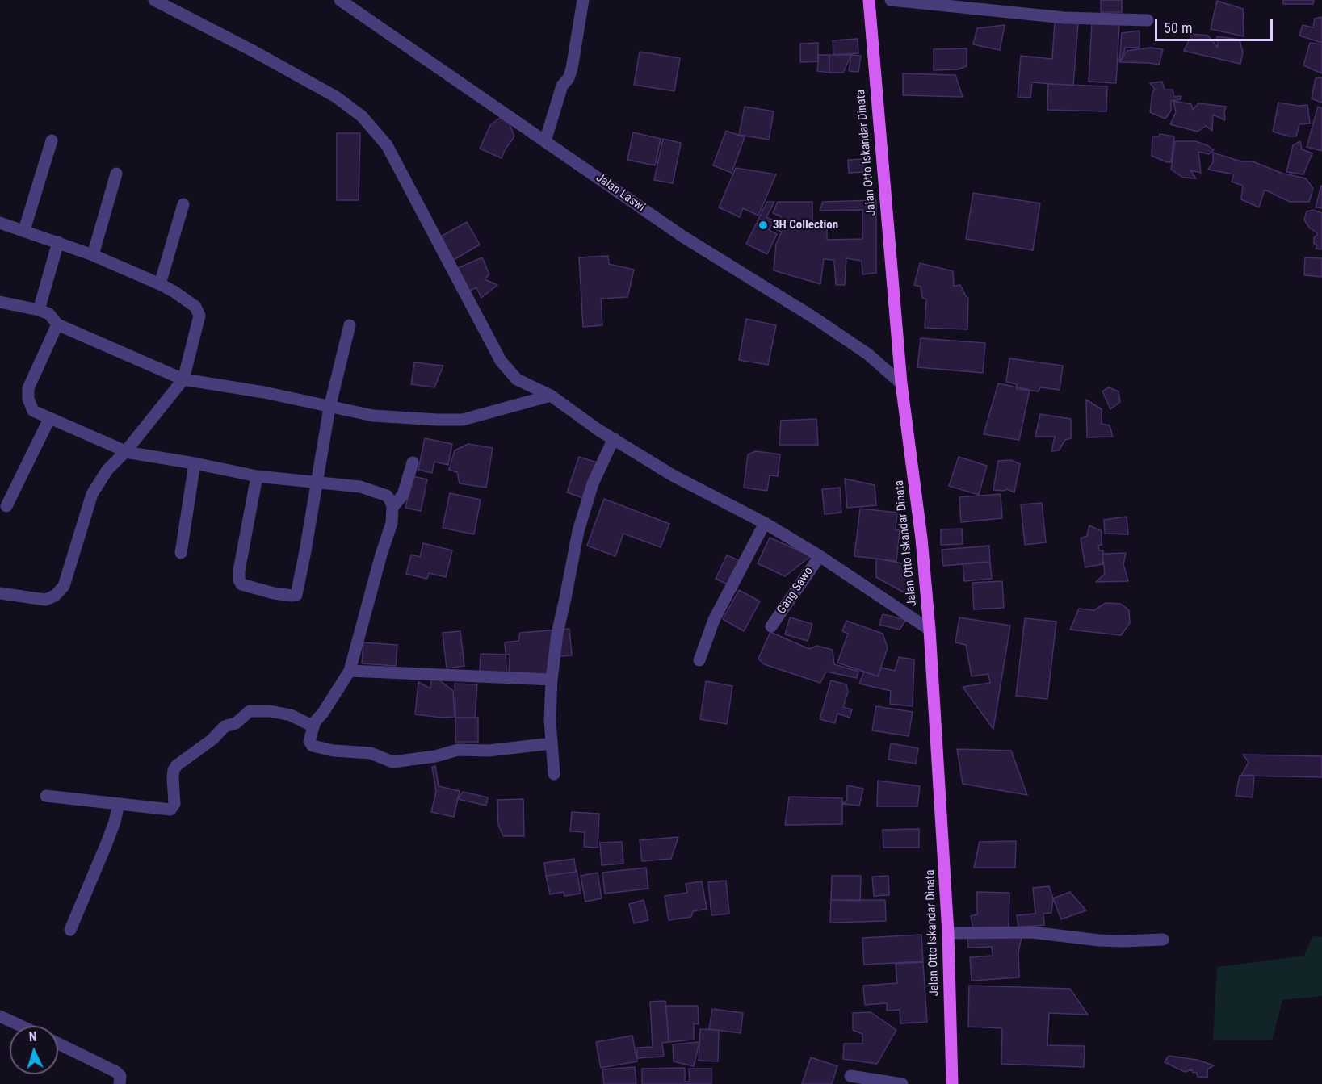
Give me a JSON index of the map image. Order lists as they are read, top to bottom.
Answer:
{
  "streets": {
    "main road": ["Jalan Otto Iskandar Dinata"],
    "street": ["Jalan Laswi", "Gang Sawo"]
  },
  "crossings": [
    ["Jalan Otto Iskandar Dinata", "Jalan Laswi"]
  ],
  "places": ["3H Collection"],
  "scale_bar": "50 m",
  "north": "top"
}
